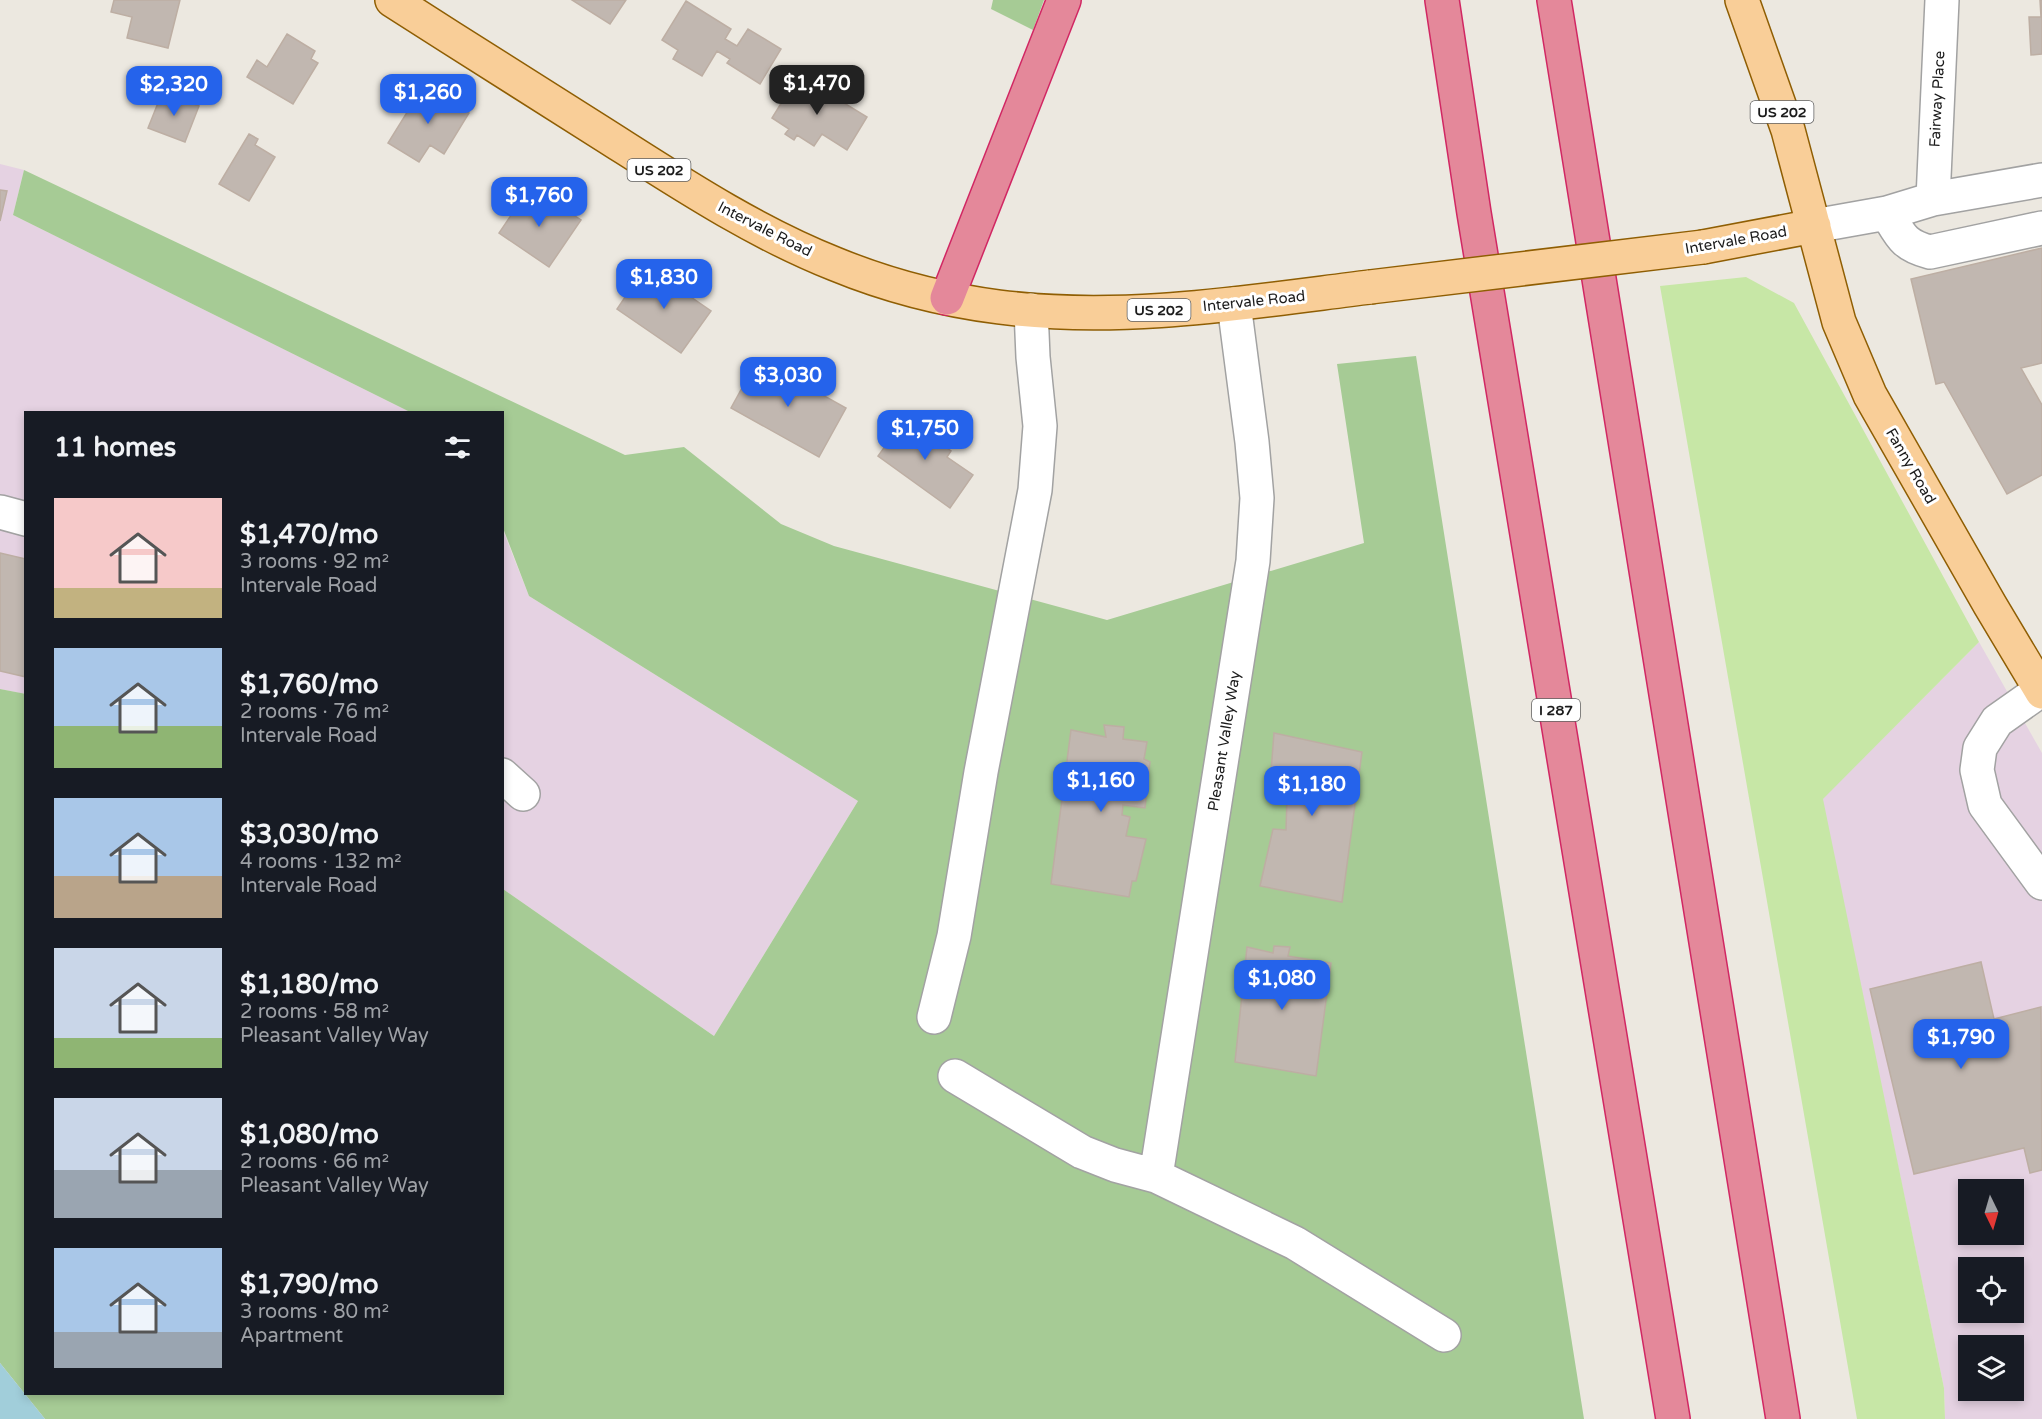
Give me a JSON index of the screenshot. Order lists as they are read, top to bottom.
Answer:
{
  "streets": {
    "highway": ["I 287"],
    "main road": ["US 202", "Intervale Road", "Fanny Road"],
    "street": ["Fairway Place", "Pleasant Valley Way"]
  },
  "crossings": [
    ["Fairway Place", "Intervale Road"],
    ["US 202", "Intervale Road"],
    ["US 202", "Fanny Road"],
    ["Intervale Road", "Fanny Road"],
    ["Intervale Road", "Pleasant Valley Way"]
  ],
  "north": "bottom",
  "page": {
    "price": [
      "$1,470",
      "$2,320",
      "$1,260",
      "$1,760",
      "$1,830",
      "$3,030",
      "$1,750",
      "$1,160",
      "$1,180",
      "$1,080",
      "$1,790"
    ],
    "heading": "11 homes",
    "list": [
      {
        "name": "$1,470/mo",
        "note": "3 rooms · 92 m² · Intervale Road"
      },
      {
        "name": "$1,760/mo",
        "note": "2 rooms · 76 m² · Intervale Road"
      },
      {
        "name": "$3,030/mo",
        "note": "4 rooms · 132 m² · Intervale Road"
      },
      {
        "name": "$1,180/mo",
        "note": "2 rooms · 58 m² · Pleasant Valley Way"
      },
      {
        "name": "$1,080/mo",
        "note": "2 rooms · 66 m² · Pleasant Valley Way"
      },
      {
        "name": "$1,790/mo",
        "note": "3 rooms · 80 m² · Apartment"
      }
    ]
  }
}
